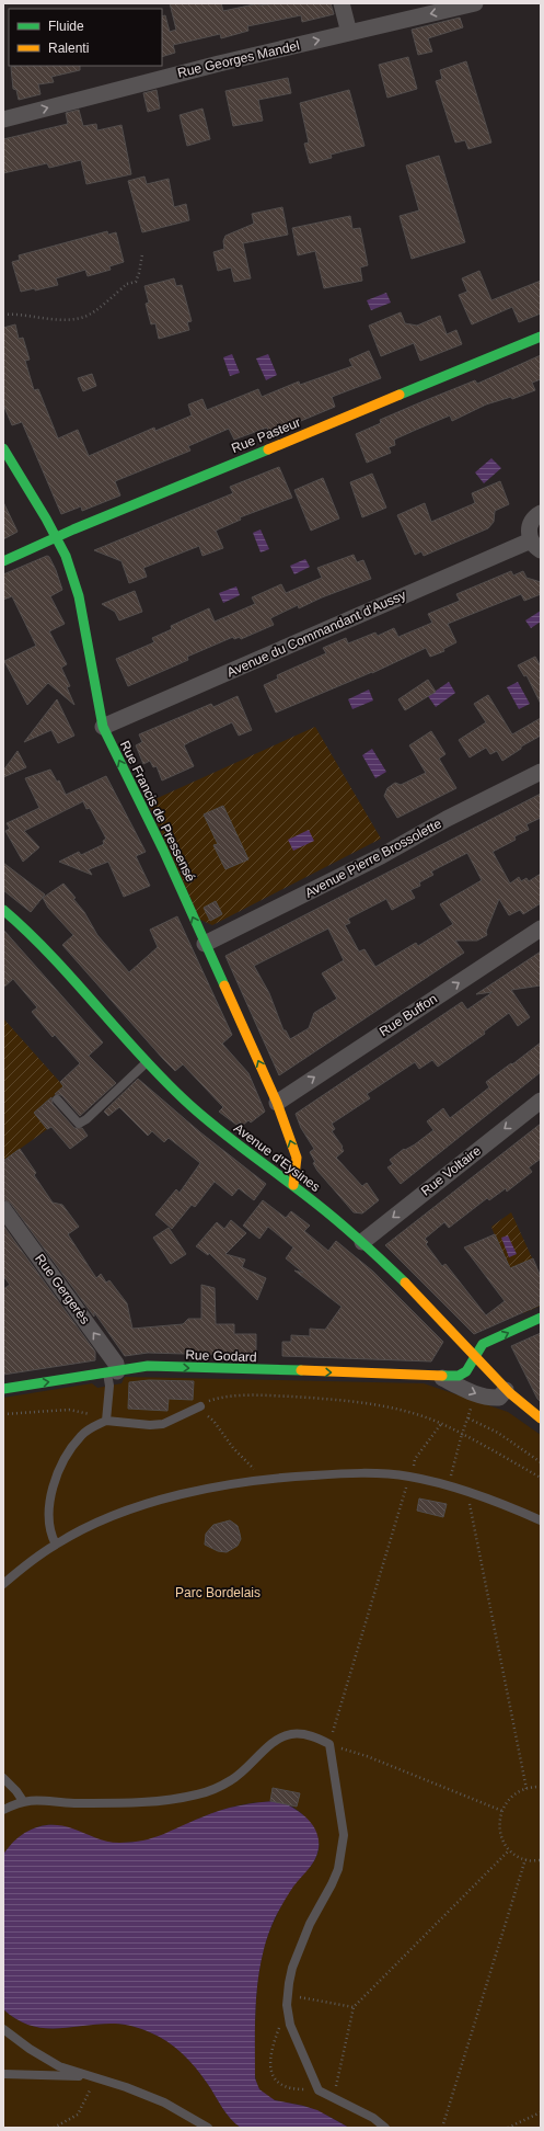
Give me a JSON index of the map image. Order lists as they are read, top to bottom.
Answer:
{
  "streets": {
    "street": [
      "Rue Georges Mandel",
      "Rue Pasteur",
      "Avenue du Commandant d'Aussy",
      "Rue Francis de Pressensé",
      "Avenue Pierre Brossolette",
      "Rue Buffon",
      "Avenue d'Eysines",
      "Rue Voltaire",
      "Rue Gergerès",
      "Rue Godard"
    ]
  },
  "crossings": [
    ["Rue Pasteur", "Rue Francis de Pressensé"],
    ["Avenue du Commandant d'Aussy", "Rue Francis de Pressensé"],
    ["Rue Francis de Pressensé", "Avenue Pierre Brossolette"],
    ["Rue Francis de Pressensé", "Rue Buffon"],
    ["Rue Francis de Pressensé", "Avenue d'Eysines"],
    ["Avenue d'Eysines", "Rue Voltaire"],
    ["Avenue d'Eysines", "Rue Godard"],
    ["Rue Gergerès", "Rue Godard"]
  ],
  "one_way": [
    "Rue Francis de Pressensé",
    "Rue Buffon",
    "Rue Voltaire",
    "Rue Gergerès",
    "Rue Godard"
  ],
  "parks": ["Parc Bordelais"],
  "legend": ["Fluide", "Ralenti"]
}
